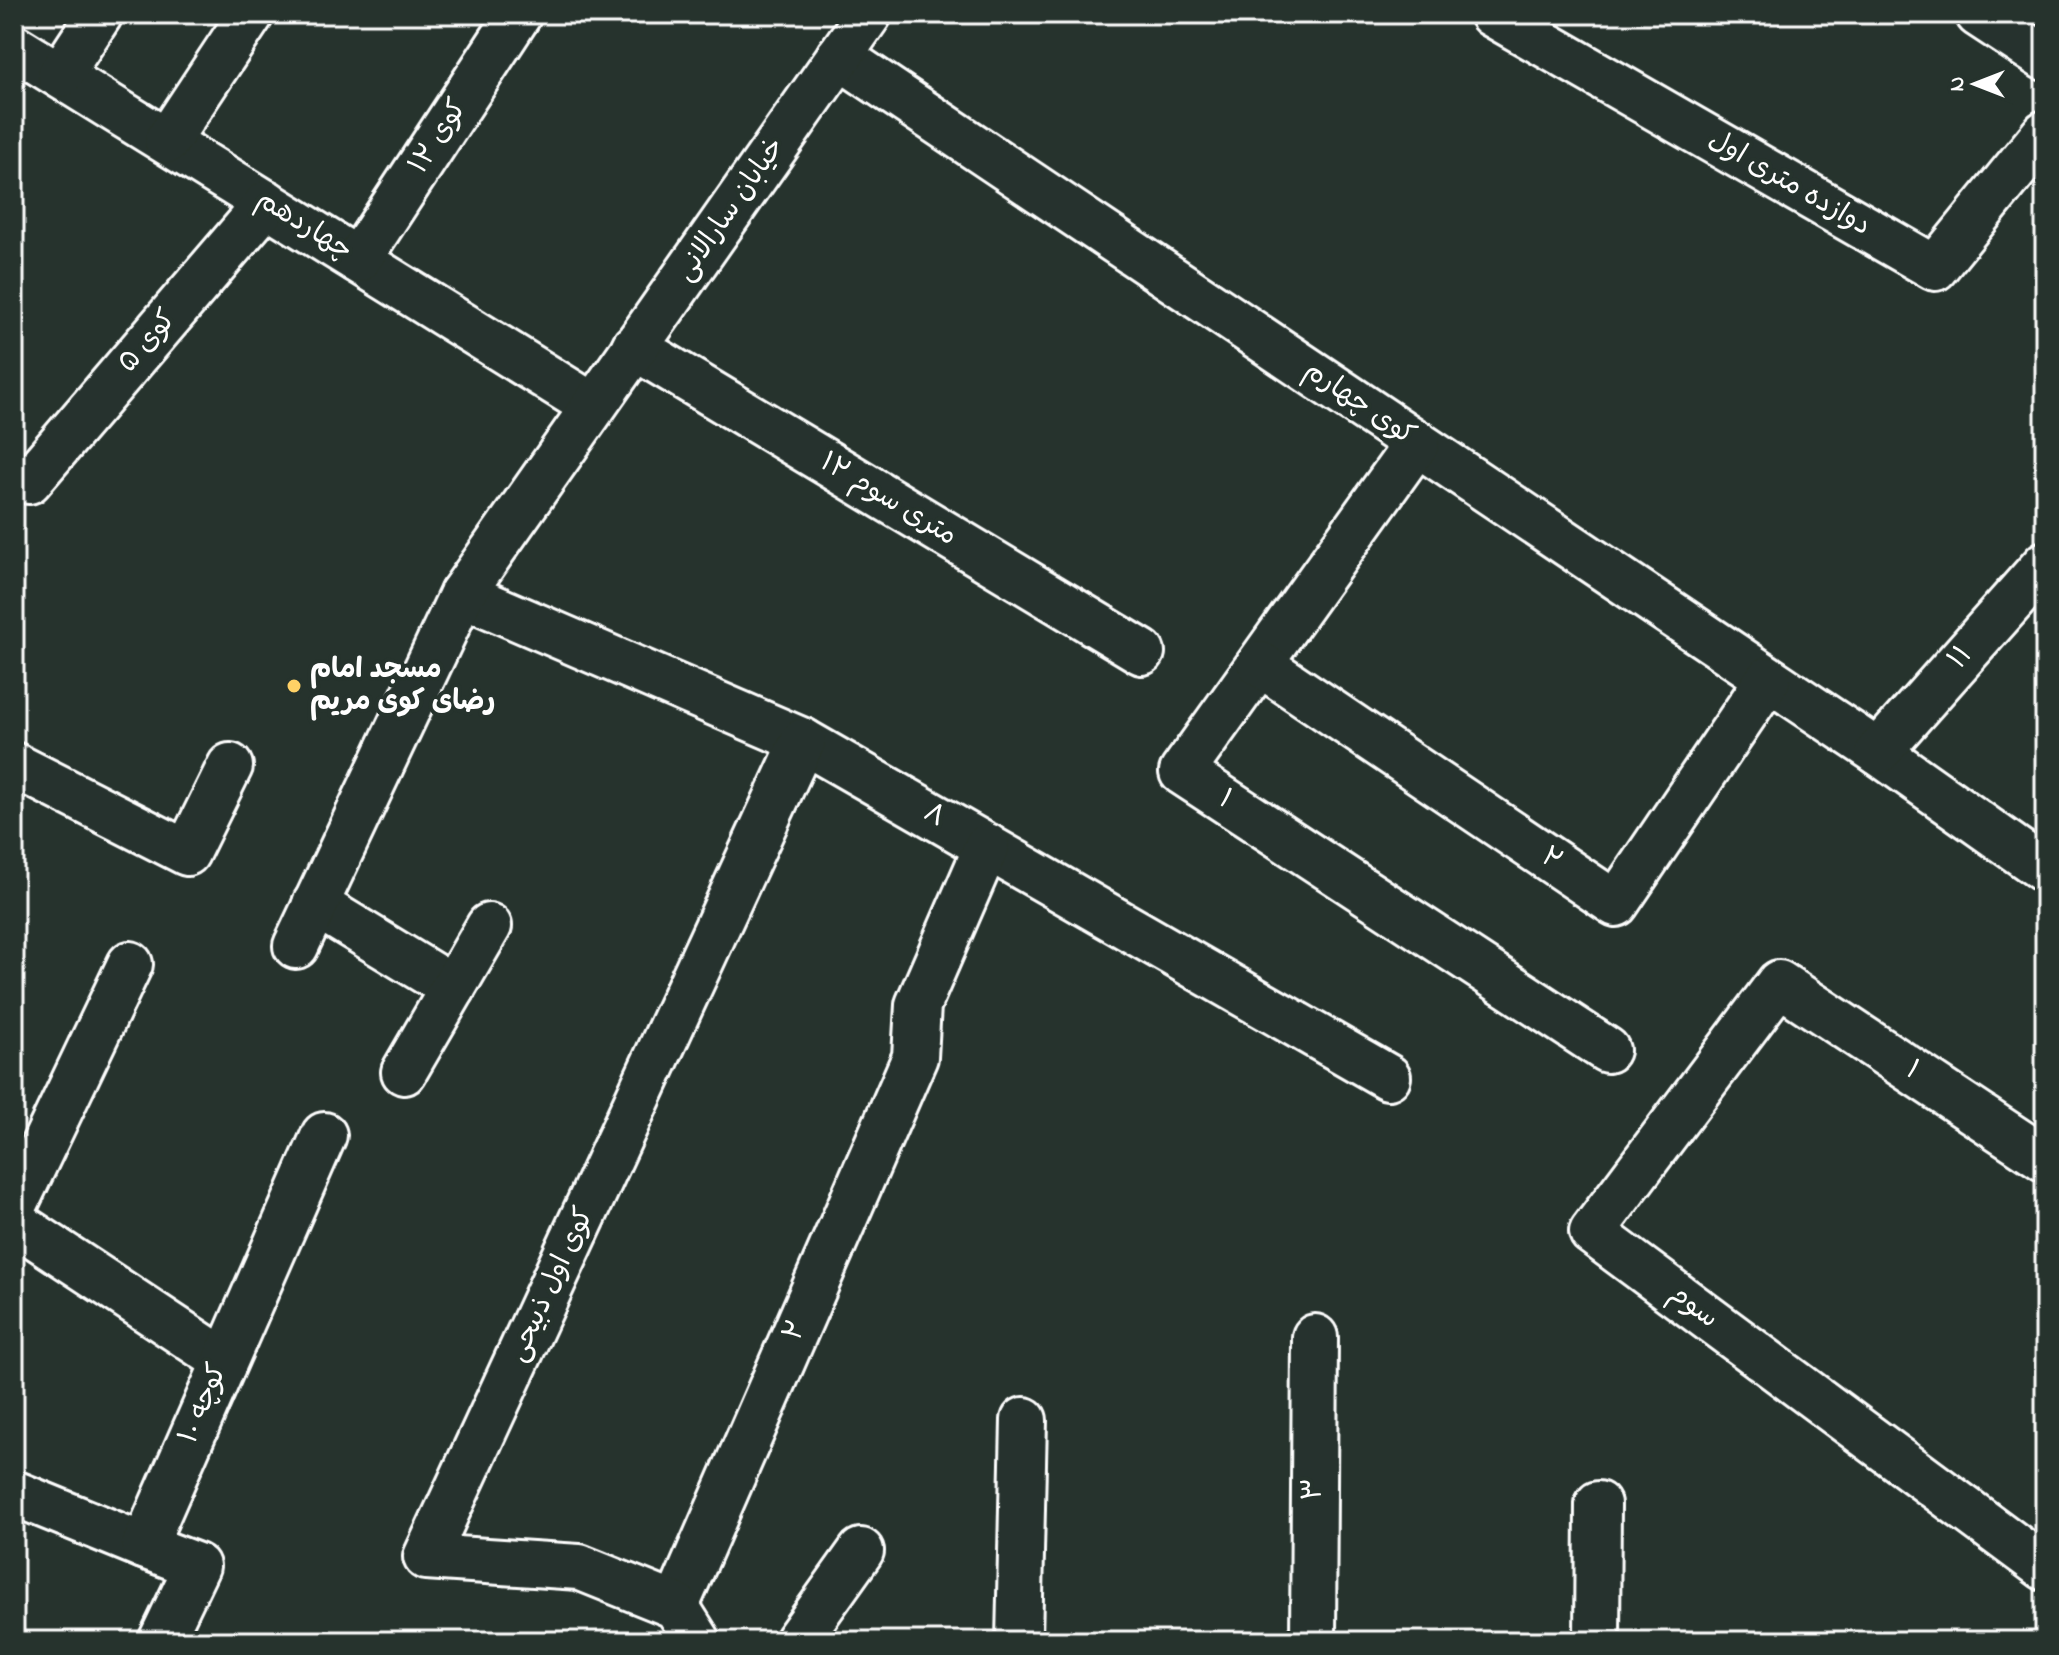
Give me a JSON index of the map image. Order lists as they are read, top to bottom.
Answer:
{
  "streets": {
    "street": [
      "کوی ۱۲",
      "دوازده متری اول",
      "خیابان سارالانی",
      "چهاردهم",
      "کوی ۵",
      "کوی چهارم",
      "۱۲ متری سوم",
      "۱۱",
      "۱",
      "۸",
      "۲",
      "کوی اول ذبیحی",
      "سوم",
      "کوچه ۱۰",
      "۳"
    ]
  },
  "crossings": [
    ["کوی ۱۲", "چهاردهم"],
    ["خیابان سارالانی", "چهاردهم"],
    ["خیابان سارالانی", "کوی چهارم"],
    ["خیابان سارالانی", "۱۲ متری سوم"],
    ["خیابان سارالانی", "۸"],
    ["چهاردهم", "کوی ۵"],
    ["کوی چهارم", "۱۱"],
    ["کوی چهارم", "۱"],
    ["کوی چهارم", "۲"],
    ["۱", "۲"],
    ["۱", "سوم"],
    ["۸", "۲"],
    ["۸", "کوی اول ذبیحی"],
    ["۲", "کوی اول ذبیحی"]
  ],
  "places": ["مسجد امام رضای کوی مریم"],
  "north": "left"
}
